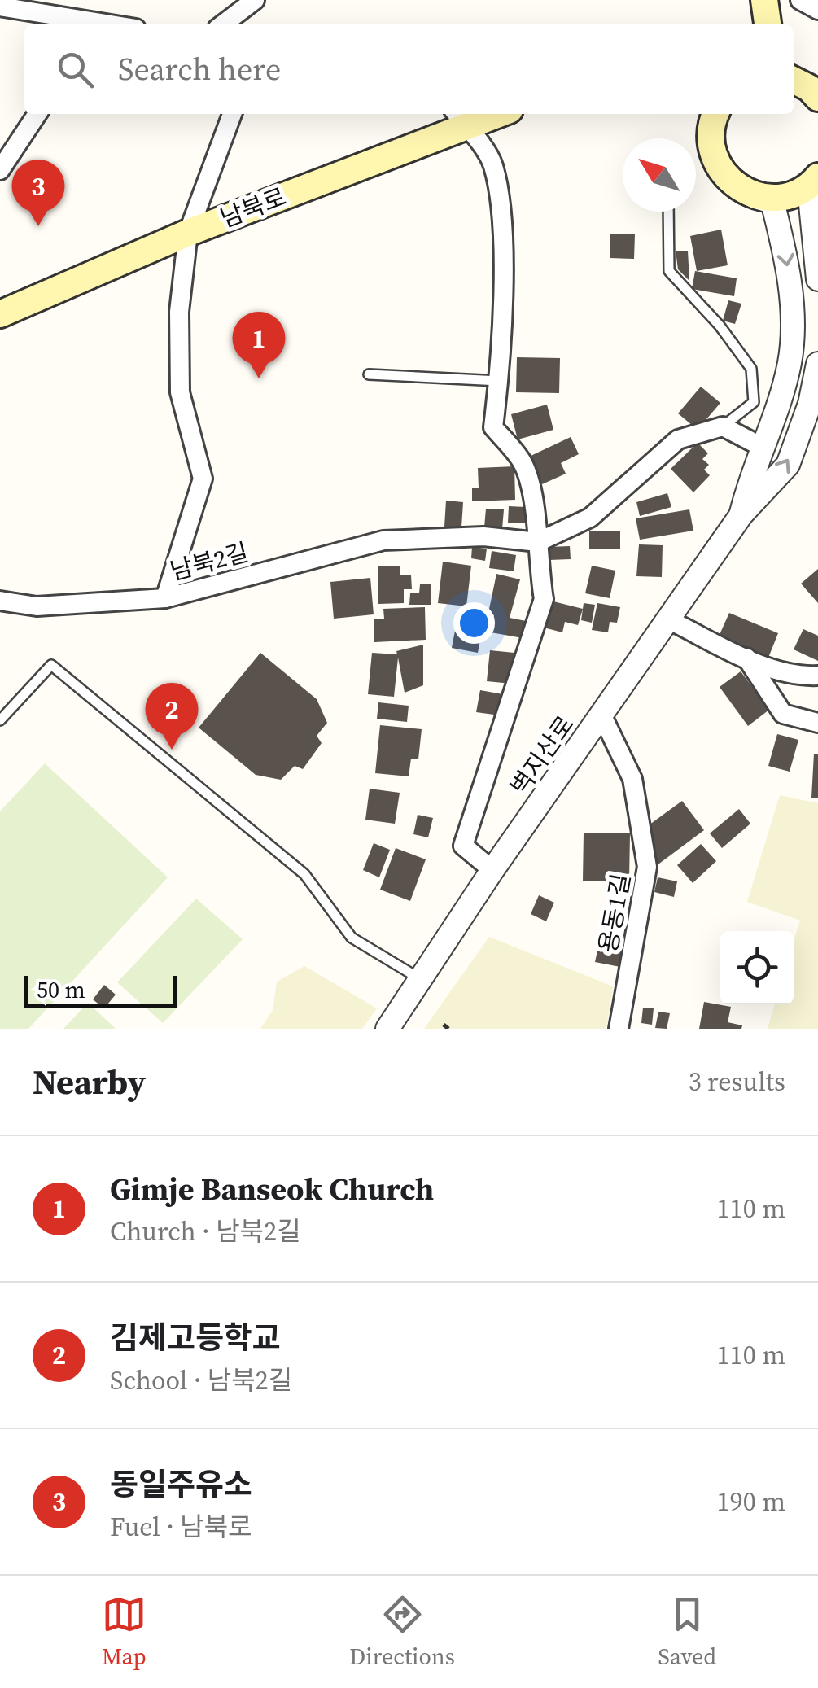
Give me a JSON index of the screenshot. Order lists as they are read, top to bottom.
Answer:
{
  "streets": {
    "main road": ["남북로"],
    "street": ["남북2길", "벽지산로", "용동1길"]
  },
  "crossings": [
    ["남북로", "남북2길"],
    ["벽지산로", "용동1길"]
  ],
  "scale_bar": "50 m",
  "north": "top left",
  "page": {
    "search": "Search here",
    "pins": ["3", "1", "2"],
    "scale": "50 m",
    "heading": ["Nearby", "3 results"],
    "list": [
      {
        "mark": "1",
        "name": "Gimje Banseok Church",
        "note": "Church · 남북2길",
        "value": "110 m"
      },
      {
        "mark": "2",
        "name": "김제고등학교",
        "note": "School · 남북2길",
        "value": "110 m"
      },
      {
        "mark": "3",
        "name": "동일주유소",
        "note": "Fuel · 남북로",
        "value": "190 m"
      }
    ],
    "nav": ["Map", "Directions", "Saved"]
  }
}
